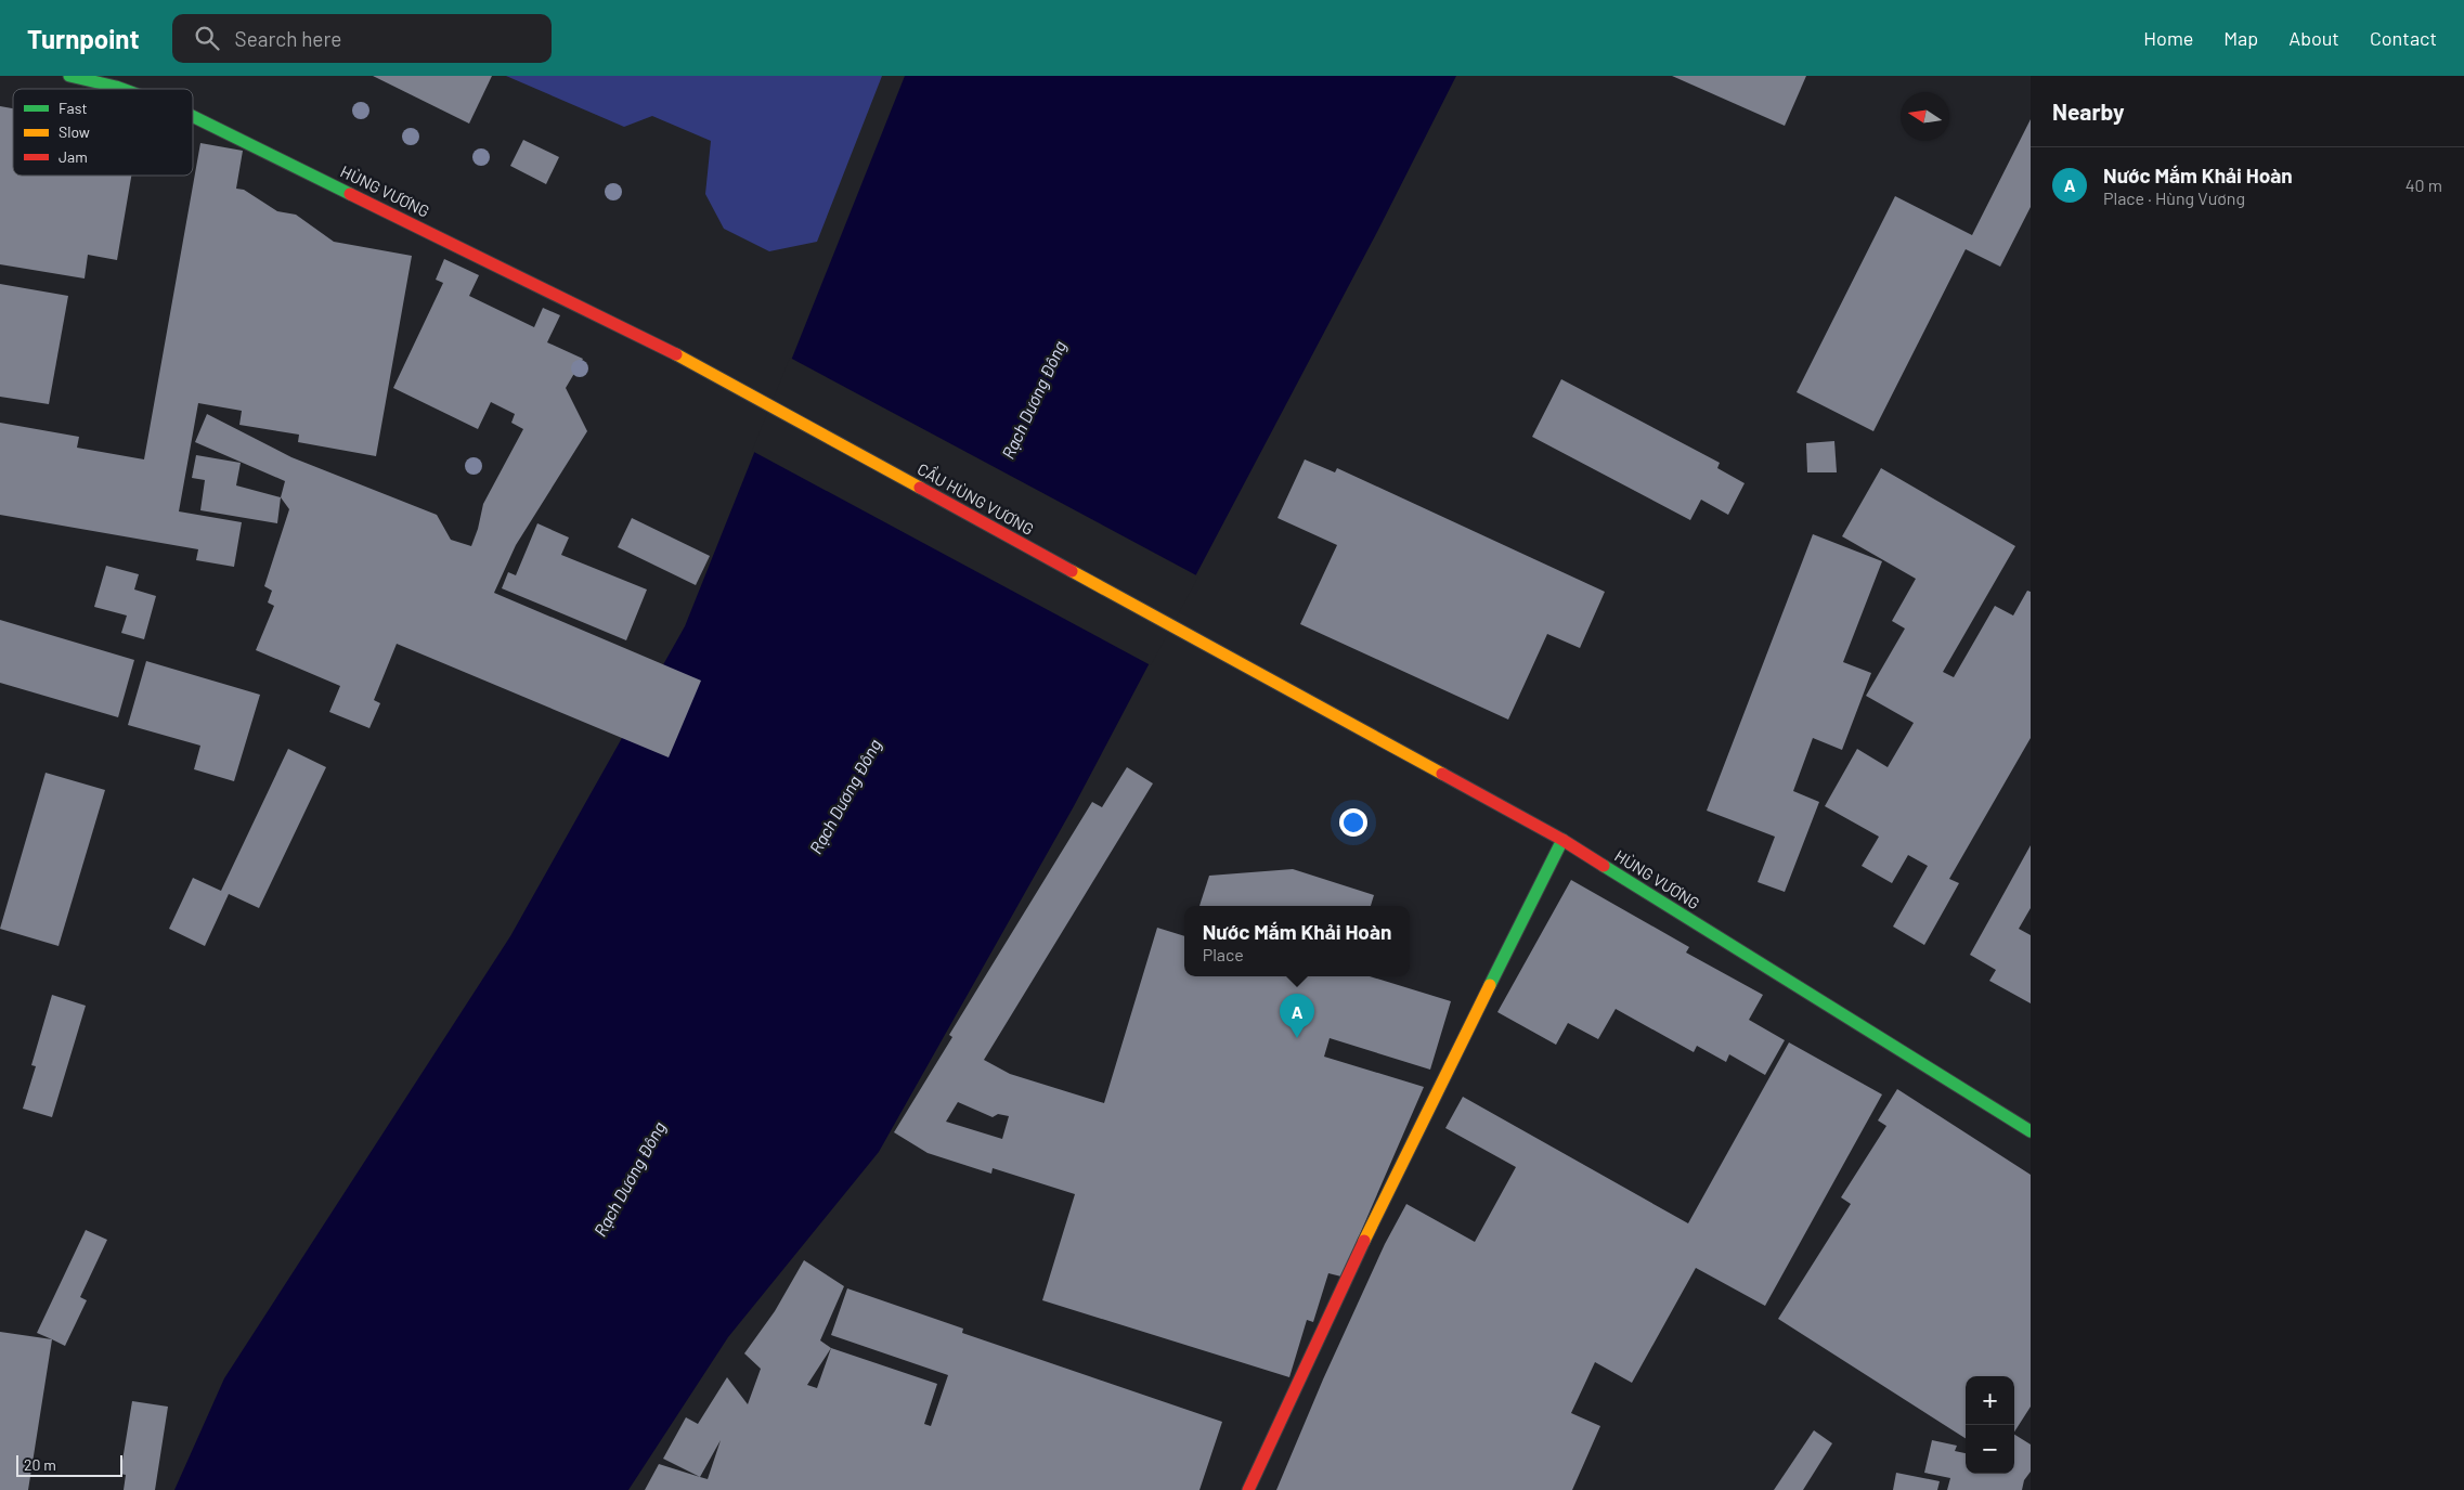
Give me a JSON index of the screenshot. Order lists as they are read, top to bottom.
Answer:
{
  "streets": {
    "main road": ["HÙNG VƯƠNG", "CẦU HÙNG VƯƠNG"]
  },
  "crossings": [
    ["HÙNG VƯƠNG", "CẦU HÙNG VƯƠNG"]
  ],
  "water": ["Rạch Dương Đông"],
  "legend": ["Fast", "Slow", "Jam"],
  "scale_bar": "20 m",
  "north": "left",
  "page": {
    "header": "Turnpoint",
    "search": "Search here",
    "nav": [
      "Home",
      "Map",
      "About",
      "Contact"
    ],
    "heading": "Nearby",
    "list": [
      {
        "mark": "A",
        "name": "Nước Mắm Khải Hoàn",
        "note": "Place · Hùng Vương",
        "value": "40 m"
      }
    ],
    "popup": ["Nước Mắm Khải Hoàn", "Place"],
    "pins": "A",
    "map_buttons": ["+", "−"],
    "scale": "20 m"
  }
}
